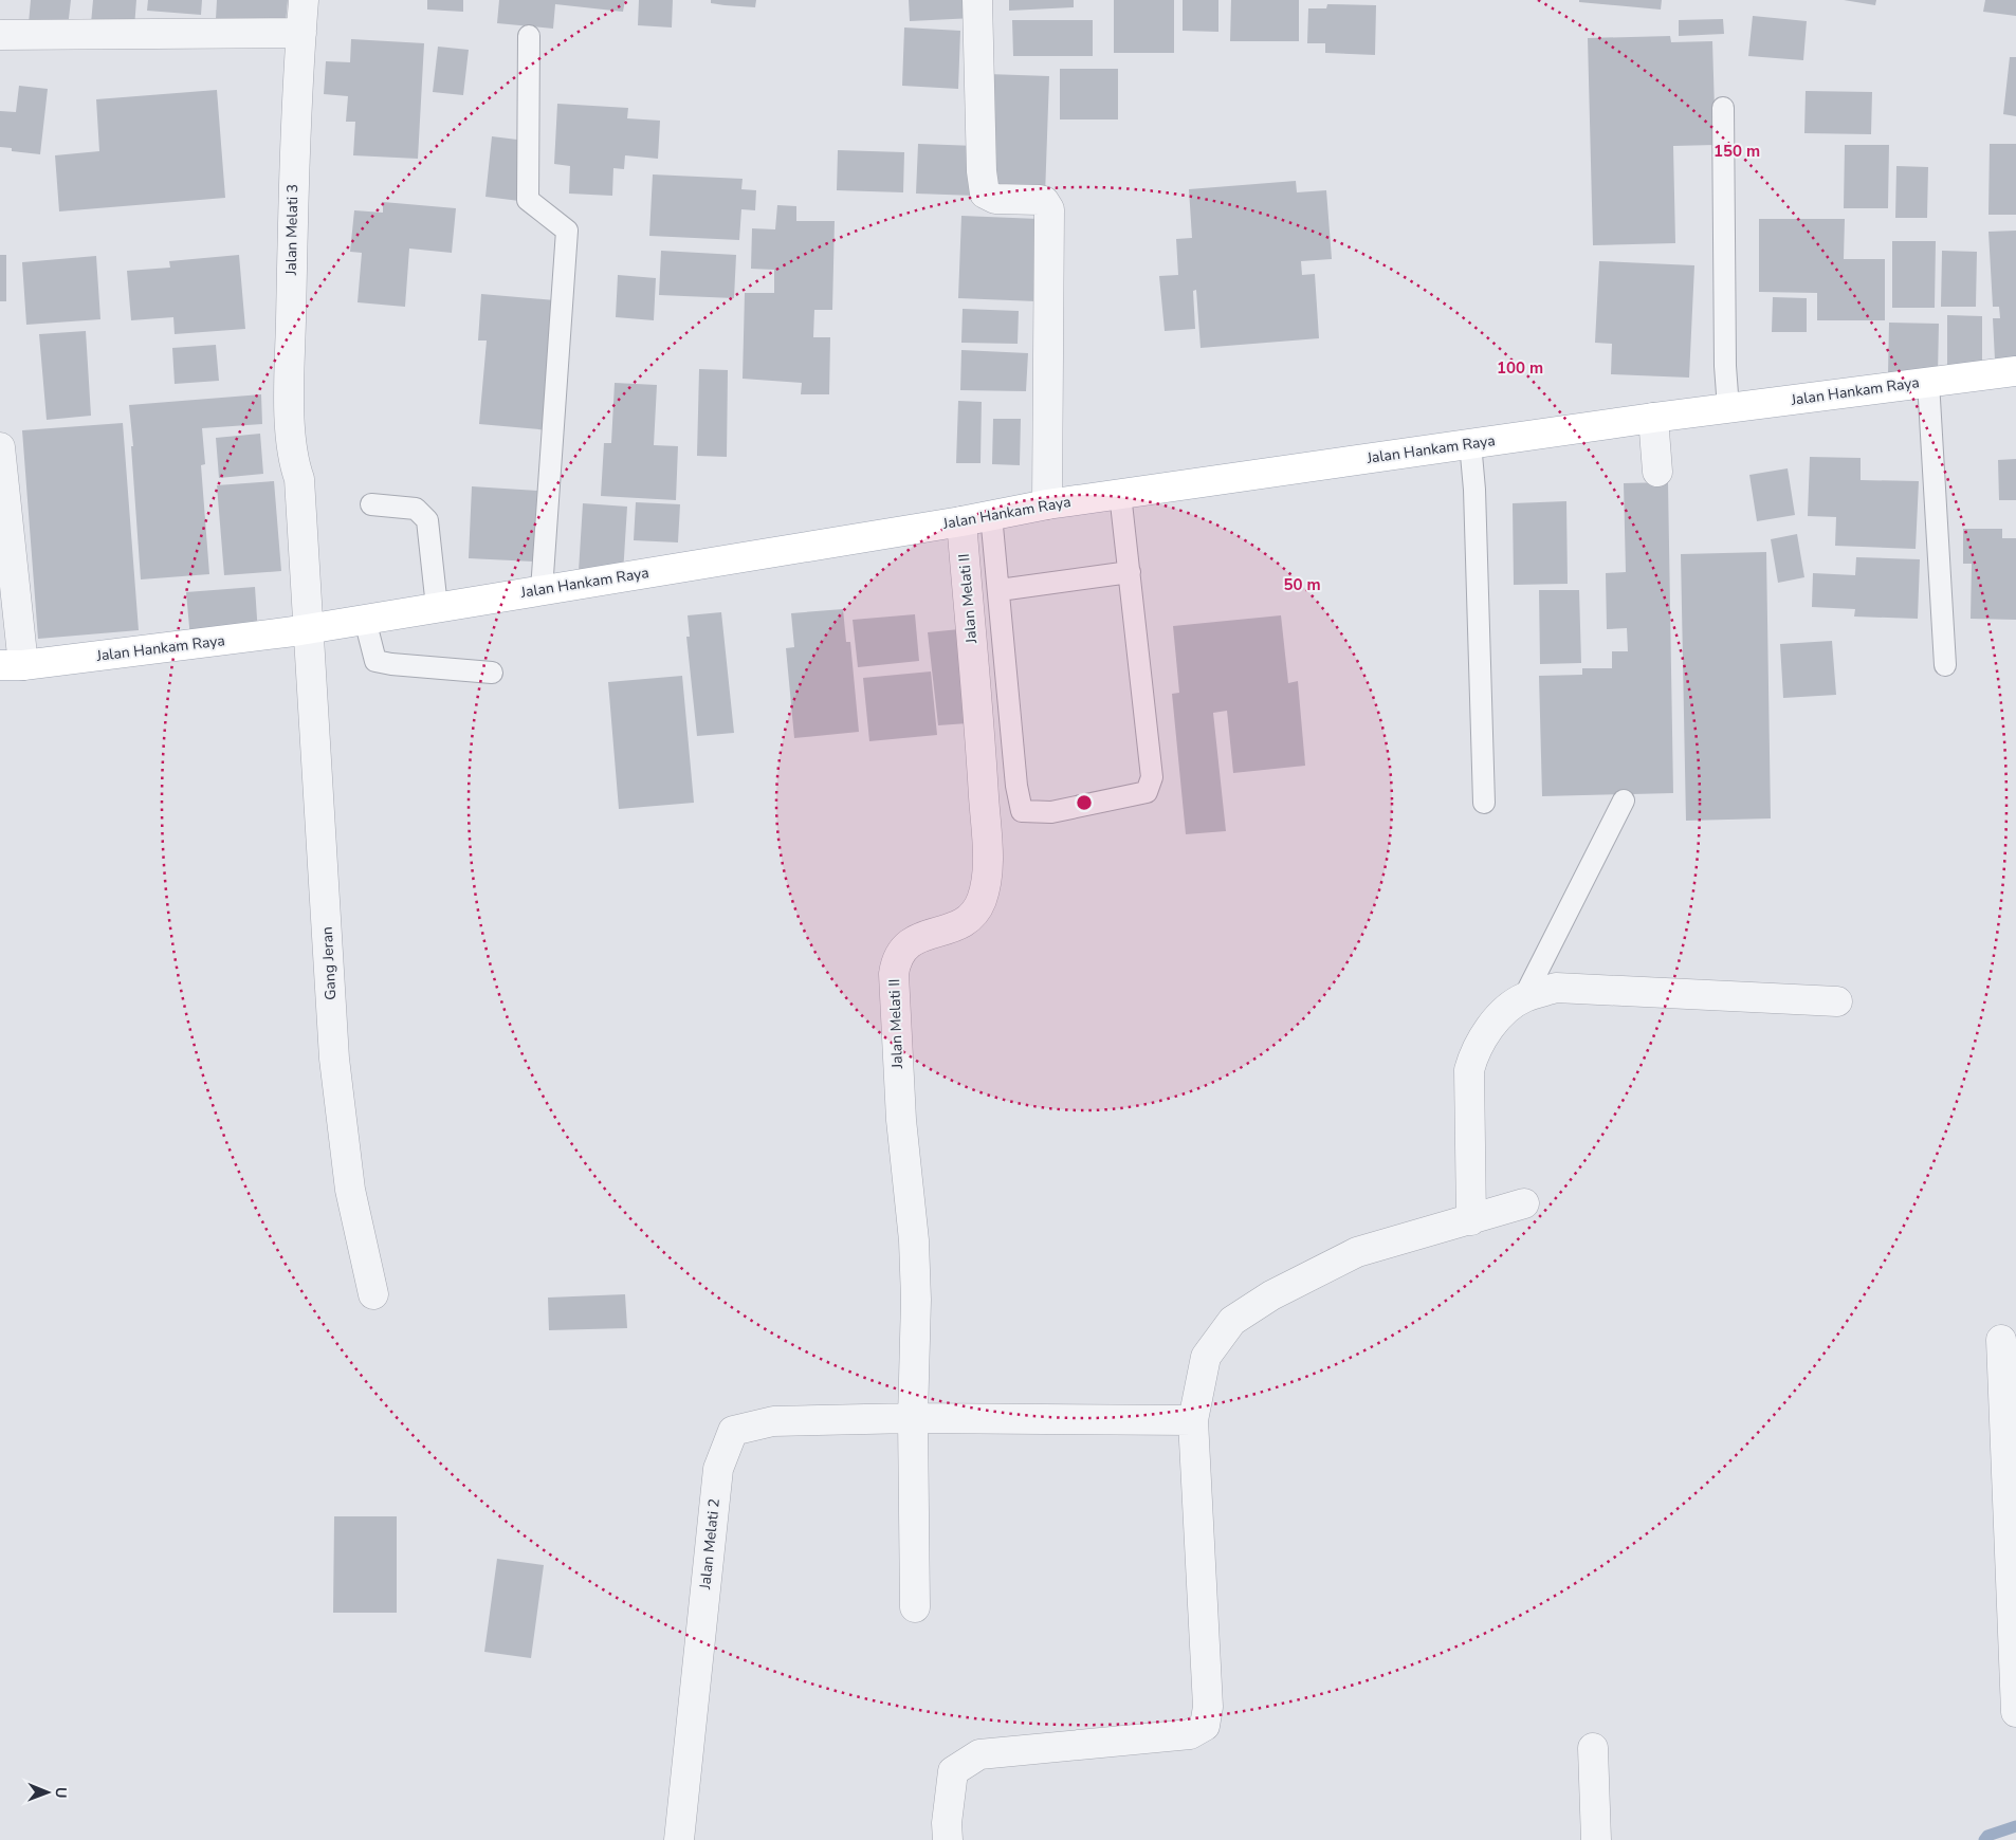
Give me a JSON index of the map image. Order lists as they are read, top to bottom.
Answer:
{
  "streets": {
    "main road": ["Jalan Hankam Raya"],
    "street": [
      "Jalan Melati 3",
      "Jalan Melati II",
      "Gang Jeran",
      "Jalan Melati 2"
    ]
  },
  "crossings": [
    ["Jalan Melati 3", "Jalan Hankam Raya"],
    ["Jalan Melati 3", "Gang Jeran"],
    ["Jalan Hankam Raya", "Jalan Melati II"],
    ["Jalan Hankam Raya", "Gang Jeran"],
    ["Jalan Melati II", "Jalan Melati 2"]
  ],
  "north": "right",
  "rings": ["150 m", "100 m", "50 m"]
}
